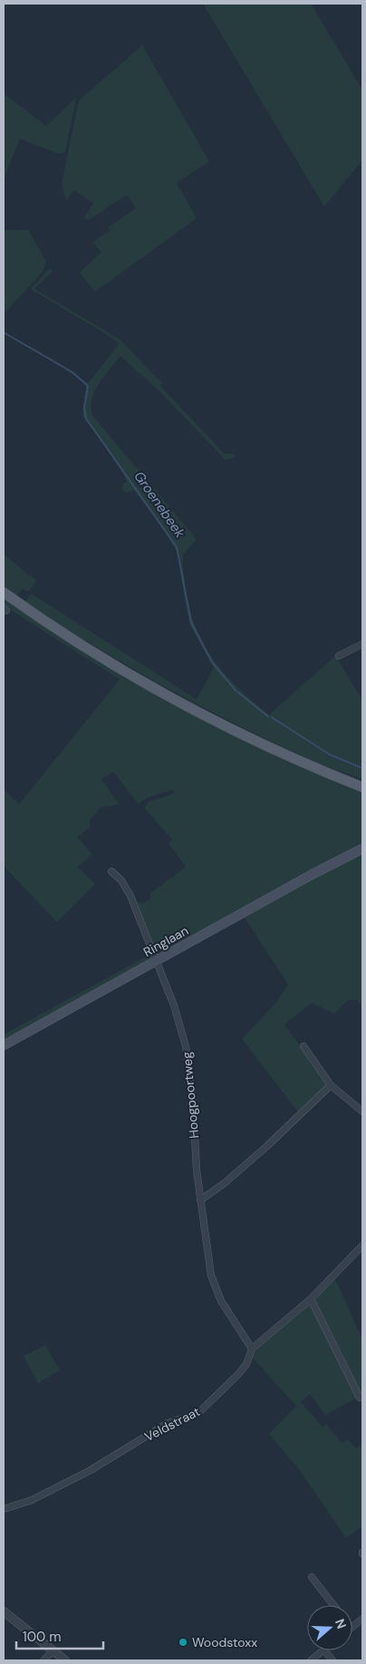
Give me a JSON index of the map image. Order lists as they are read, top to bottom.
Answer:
{
  "streets": {
    "main road": ["Ringlaan"],
    "street": ["Hoogpoortweg", "Veldstraat"]
  },
  "crossings": [
    ["Ringlaan", "Hoogpoortweg"],
    ["Hoogpoortweg", "Veldstraat"]
  ],
  "water": ["Groenebeek"],
  "places": ["Woodstoxx"],
  "scale_bar": "100 m",
  "north": "right"
}
